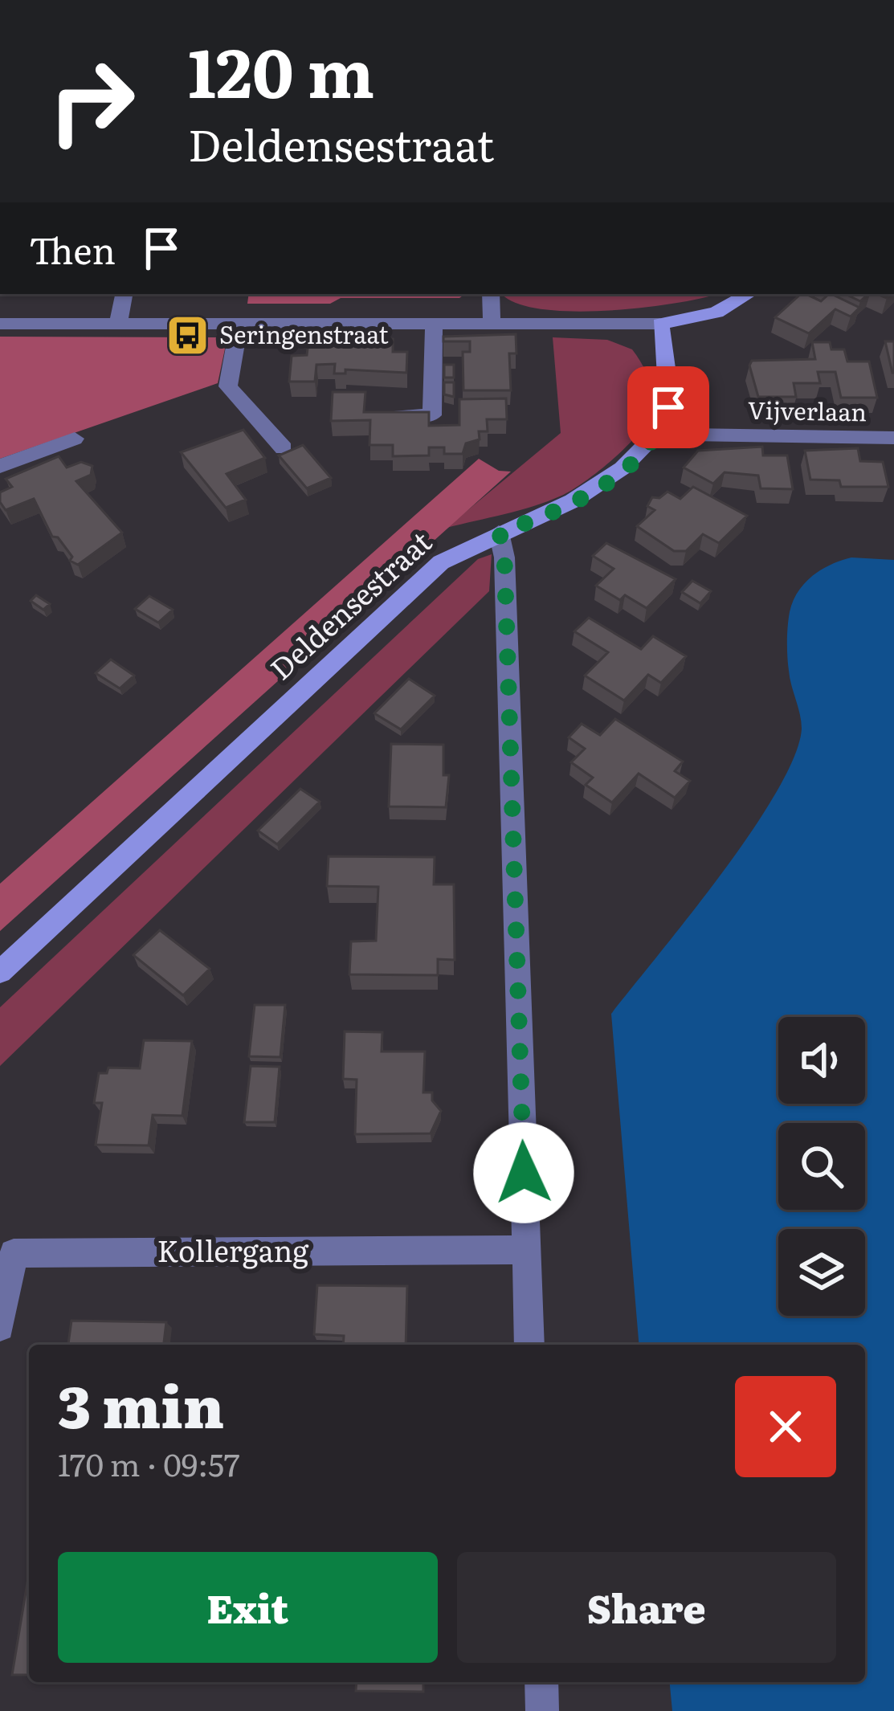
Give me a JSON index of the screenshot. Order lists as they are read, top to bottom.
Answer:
{
  "streets": {
    "street": ["Vijverlaan", "Deldensestraat", "Kollergang"]
  },
  "crossings": [
    ["Vijverlaan", "Deldensestraat"]
  ],
  "places": {
    "bus stop": ["Seringenstraat"]
  },
  "page": {
    "turn": ["120 m", "Deldensestraat"],
    "then": "Then",
    "heading": ["3 min", "170 m · 09:57"],
    "buttons": ["Exit", "Share"]
  }
}
